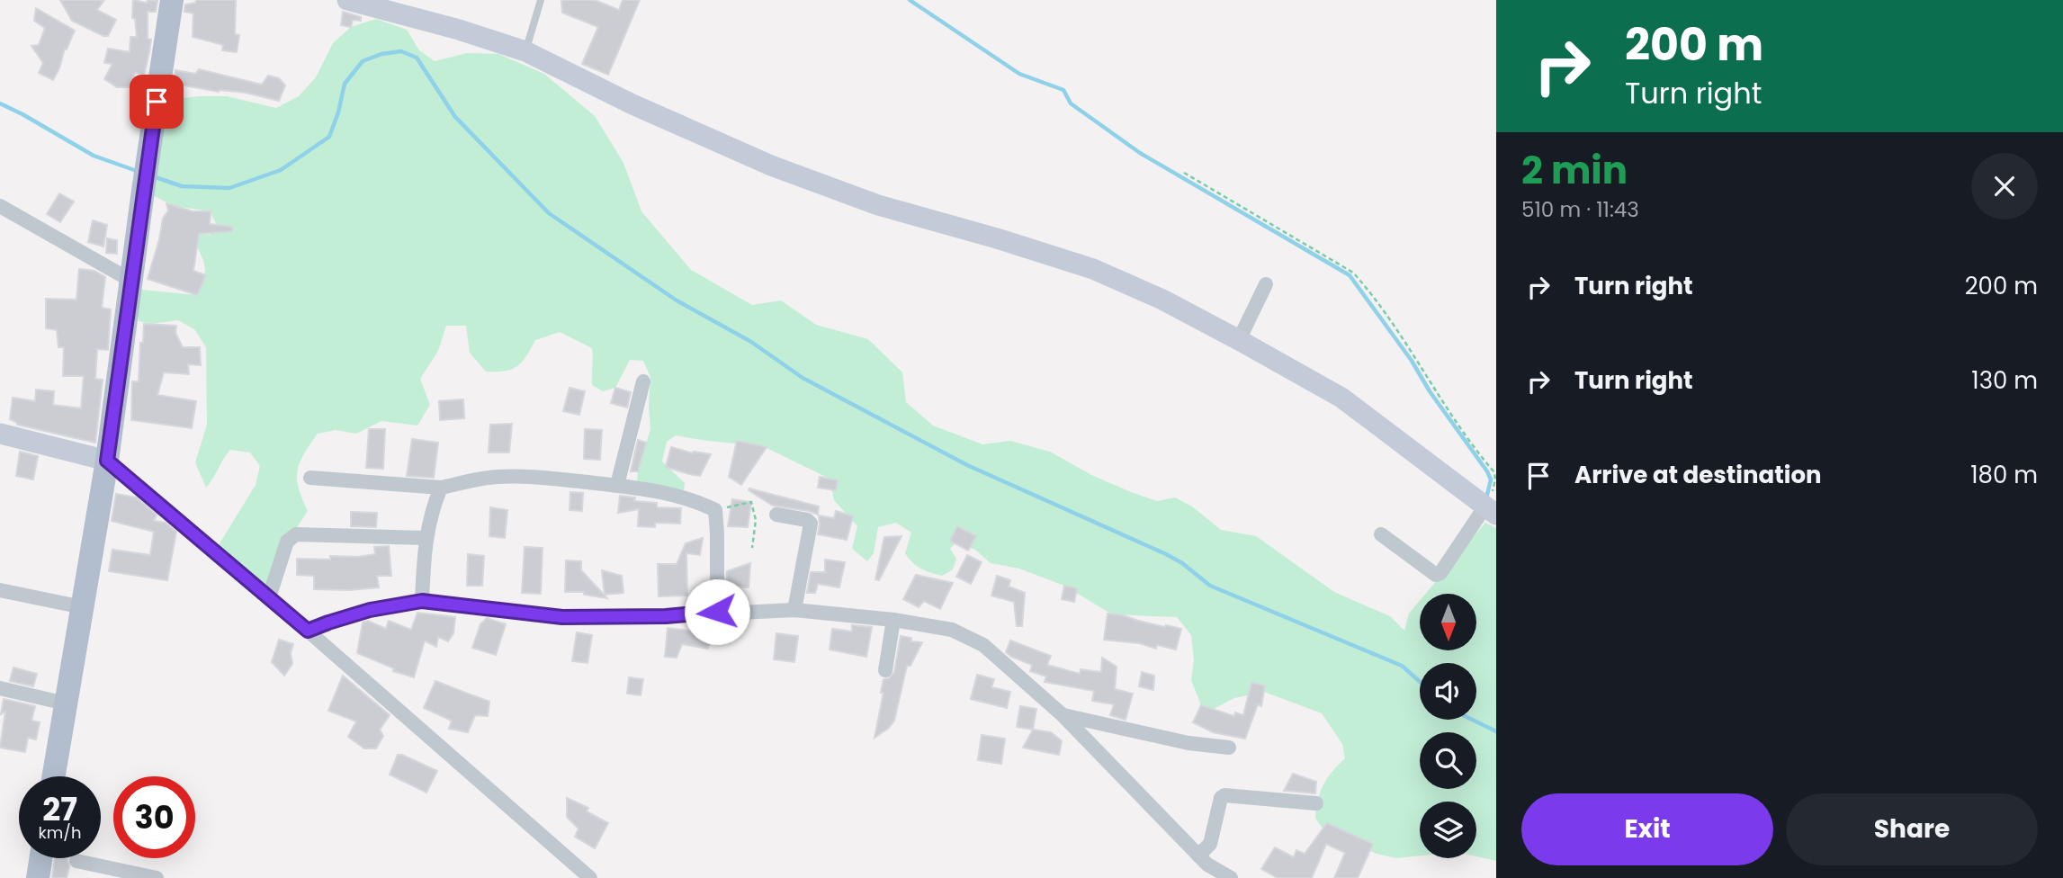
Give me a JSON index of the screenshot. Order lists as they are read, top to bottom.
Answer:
{
  "north": "bottom",
  "page": {
    "turn": ["200 m", "Turn right"],
    "heading": ["2 min", "510 m · 11:43"],
    "list": [
      {
        "name": "Turn right",
        "value": "200 m"
      },
      {
        "name": "Turn right",
        "value": "130 m"
      },
      {
        "name": "Arrive at destination",
        "value": "180 m"
      }
    ],
    "speed": "27 km/h",
    "limit": "30",
    "buttons": ["Exit", "Share"]
  }
}
